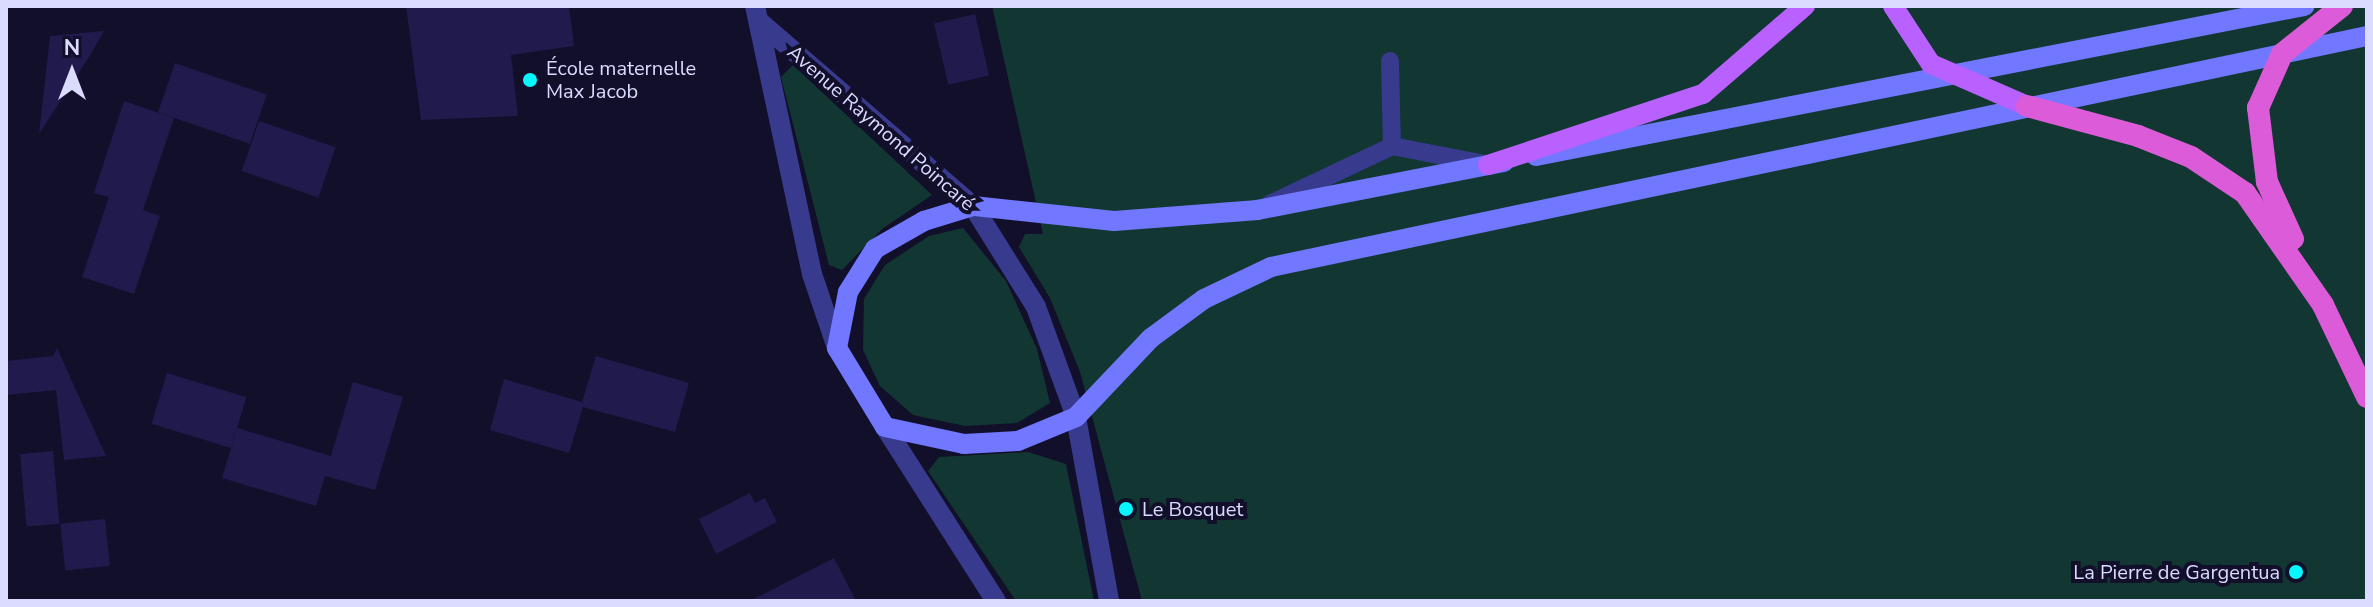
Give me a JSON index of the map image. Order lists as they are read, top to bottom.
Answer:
{
  "streets": {
    "main road": ["Avenue Raymond Poincaré"]
  },
  "places": ["École maternelle Max Jacob", "Le Bosquet", "La Pierre de Gargentua"],
  "north": "top"
}
